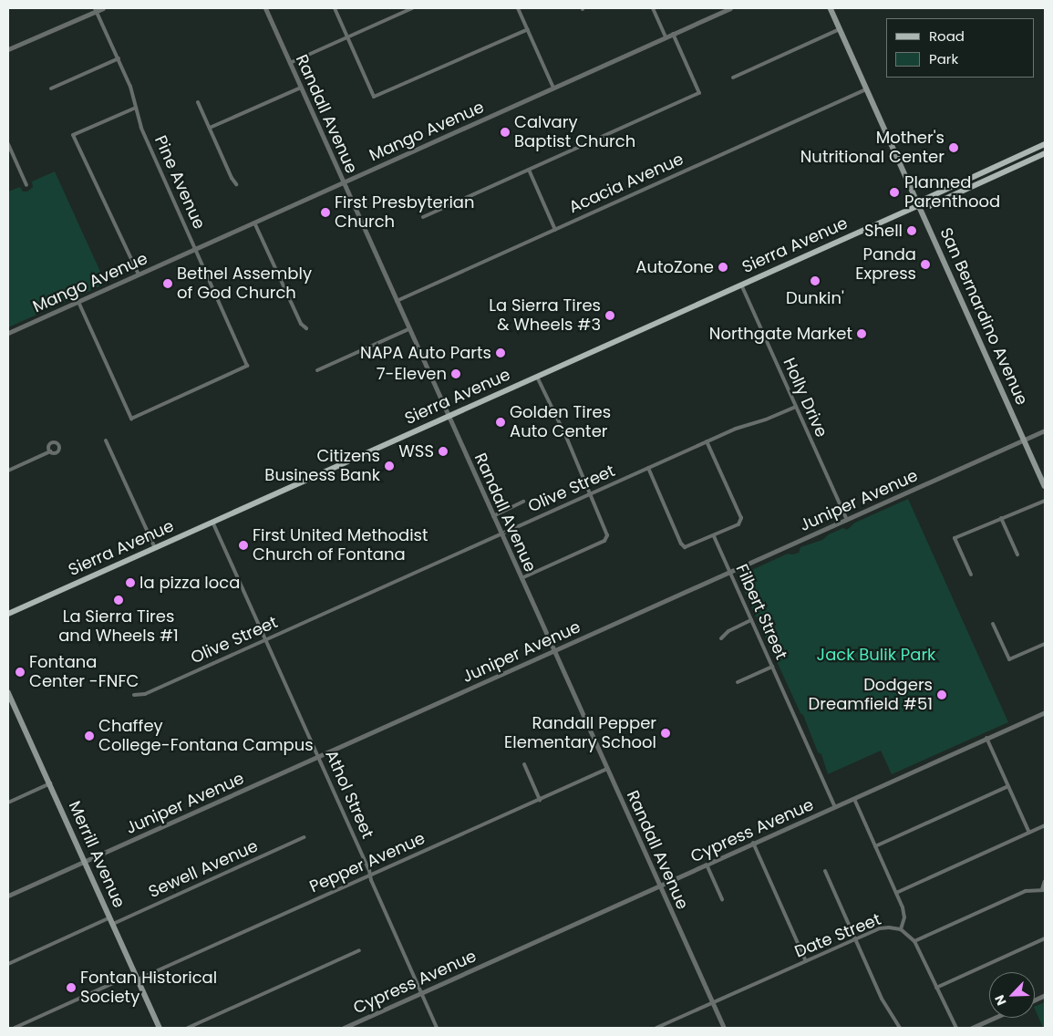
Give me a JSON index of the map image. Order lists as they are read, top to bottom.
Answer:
{
  "streets": {
    "main road": ["Sierra Avenue", "San Bernardino Avenue", "Merrill Avenue"],
    "street": [
      "Randall Avenue",
      "Mango Avenue",
      "Pine Avenue",
      "Acacia Avenue",
      "Holly Drive",
      "Olive Street",
      "Juniper Avenue",
      "Filbert Street",
      "Athol Street",
      "Cypress Avenue",
      "Pepper Avenue",
      "Sewell Avenue",
      "Date Street"
    ]
  },
  "crossings": [
    ["Randall Avenue", "Mango Avenue"],
    ["Randall Avenue", "Acacia Avenue"],
    ["Randall Avenue", "Sierra Avenue"],
    ["Randall Avenue", "Olive Street"],
    ["Randall Avenue", "Juniper Avenue"],
    ["Randall Avenue", "Cypress Avenue"],
    ["Randall Avenue", "Pepper Avenue"],
    ["Randall Avenue", "Date Street"],
    ["Mango Avenue", "Pine Avenue"],
    ["Acacia Avenue", "San Bernardino Avenue"],
    ["Sierra Avenue", "San Bernardino Avenue"],
    ["Sierra Avenue", "Holly Drive"],
    ["Sierra Avenue", "Athol Street"],
    ["San Bernardino Avenue", "Juniper Avenue"],
    ["Holly Drive", "Olive Street"],
    ["Holly Drive", "Juniper Avenue"],
    ["Olive Street", "Athol Street"],
    ["Juniper Avenue", "Filbert Street"],
    ["Juniper Avenue", "Athol Street"],
    ["Juniper Avenue", "Merrill Avenue"],
    ["Filbert Street", "Cypress Avenue"],
    ["Athol Street", "Cypress Avenue"],
    ["Athol Street", "Pepper Avenue"],
    ["Merrill Avenue", "Pepper Avenue"],
    ["Merrill Avenue", "Sewell Avenue"]
  ],
  "parks": ["Jack Bulik Park"],
  "places": [
    "Calvary Baptist Church",
    "Mother's Nutritional Center",
    "Planned Parenthood",
    "First Presbyterian Church",
    "Shell",
    "Panda Express",
    "AutoZone",
    "Dunkin'",
    "Bethel Assembly of God Church",
    "La Sierra Tires & Wheels #3",
    "Northgate Market",
    "NAPA Auto Parts",
    "7-Eleven",
    "Golden Tires Auto Center",
    "WSS",
    "Citizens Business Bank",
    "First United Methodist Church of Fontana",
    "la pizza loca",
    "La Sierra Tires and Wheels #1",
    "Fontana Center -FNFC",
    "Dodgers Dreamfield #51",
    "Randall Pepper Elementary School",
    "Chaffey College-Fontana Campus",
    "Fontan Historical Society"
  ],
  "legend": ["Road", "Park"],
  "north": "bottom left"
}
